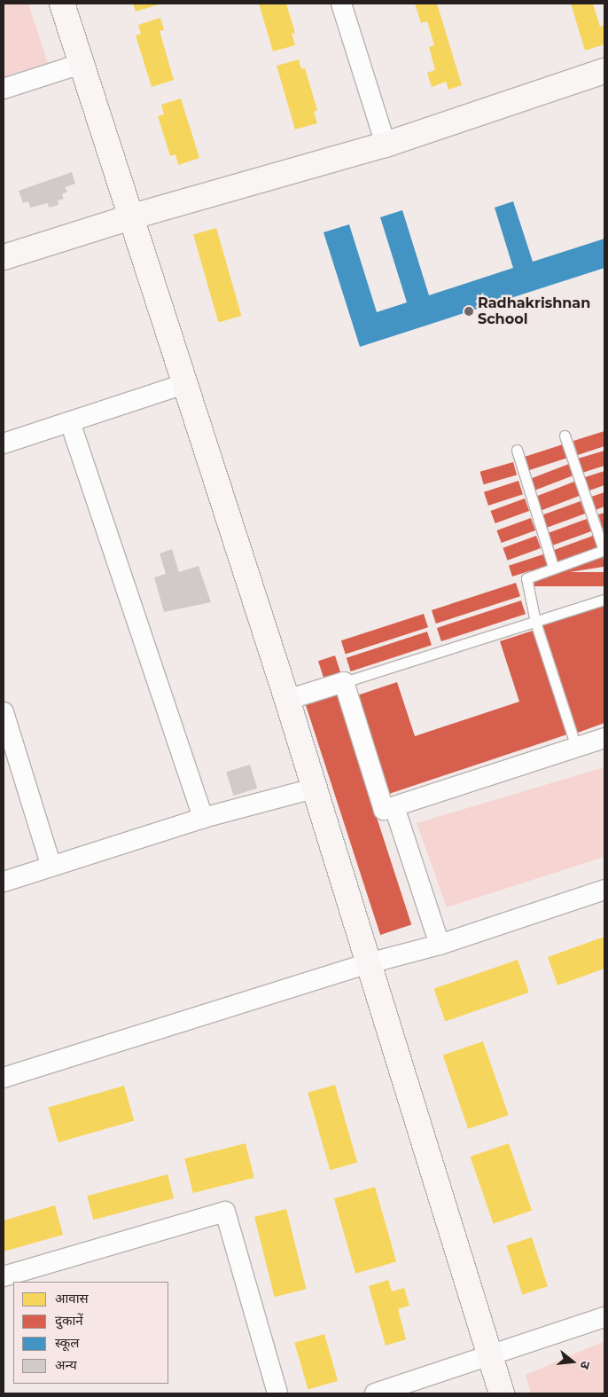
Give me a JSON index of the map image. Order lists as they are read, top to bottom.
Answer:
{
  "places": ["Radhakrishnan School"],
  "legend": [
    "आवास",
    "दुकानें",
    "स्कूल",
    "अन्य"
  ],
  "north": "right"
}
